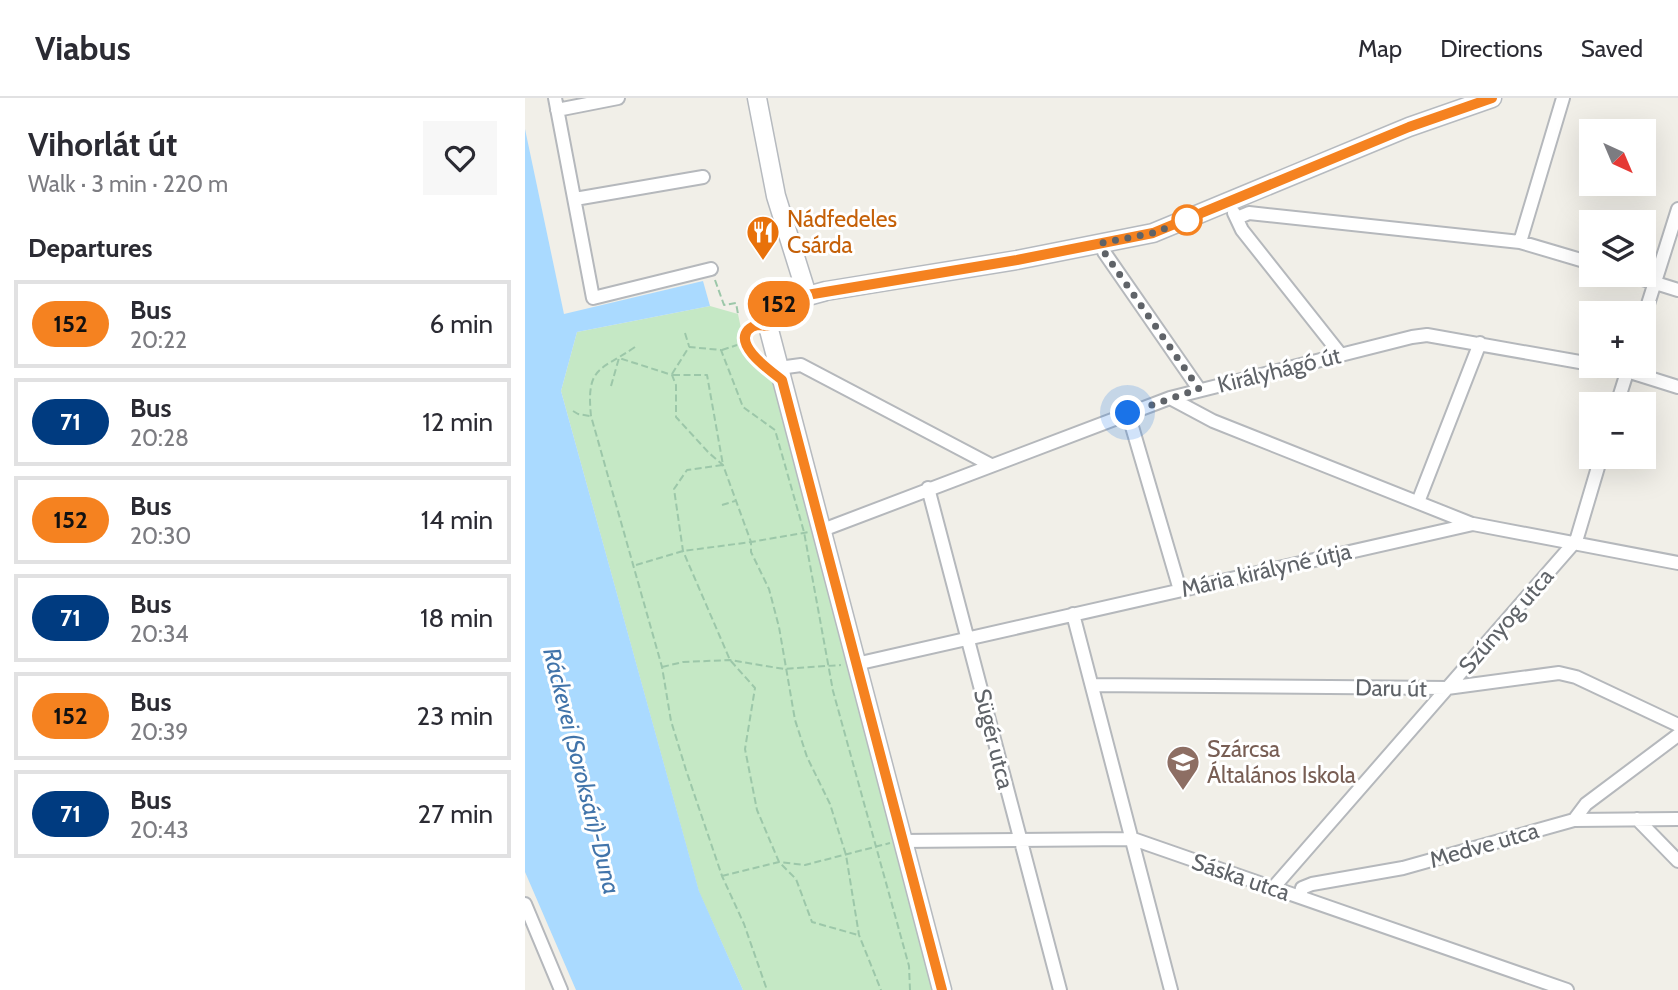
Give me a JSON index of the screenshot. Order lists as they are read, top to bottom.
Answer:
{
  "streets": {
    "street": [
      "Királyhágó út",
      "Mária királyné útja",
      "Szúnyog utca",
      "Daru út",
      "Sügér utca",
      "Medve utca",
      "Sáska utca"
    ]
  },
  "crossings": [
    ["Királyhágó út", "Sügér utca"],
    ["Mária királyné útja", "Szúnyog utca"],
    ["Mária királyné útja", "Sügér utca"],
    ["Szúnyog utca", "Daru út"],
    ["Szúnyog utca", "Sáska utca"],
    ["Sügér utca", "Sáska utca"],
    ["Medve utca", "Sáska utca"]
  ],
  "water": ["Ráckevei (Soroksári)-Duna"],
  "places": {
    "restaurant": ["Nádfedeles Csárda"],
    "school or university": ["Szárcsa Általános Iskola"]
  },
  "lines": ["bus line 152"],
  "north": "bottom right",
  "page": {
    "header": "Viabus",
    "nav": ["Map", "Directions", "Saved"],
    "heading": [
      ["Vihorlát út", "Walk · 3 min · 220 m"],
      "Departures"
    ],
    "on_map": "152",
    "map_buttons": ["+", "−"],
    "list": [
      {
        "mark": "152",
        "name": "Bus",
        "note": "20:22",
        "value": "6 min"
      },
      {
        "mark": "71",
        "name": "Bus",
        "note": "20:28",
        "value": "12 min"
      },
      {
        "mark": "152",
        "name": "Bus",
        "note": "20:30",
        "value": "14 min"
      },
      {
        "mark": "71",
        "name": "Bus",
        "note": "20:34",
        "value": "18 min"
      },
      {
        "mark": "152",
        "name": "Bus",
        "note": "20:39",
        "value": "23 min"
      },
      {
        "mark": "71",
        "name": "Bus",
        "note": "20:43",
        "value": "27 min"
      }
    ]
  }
}
